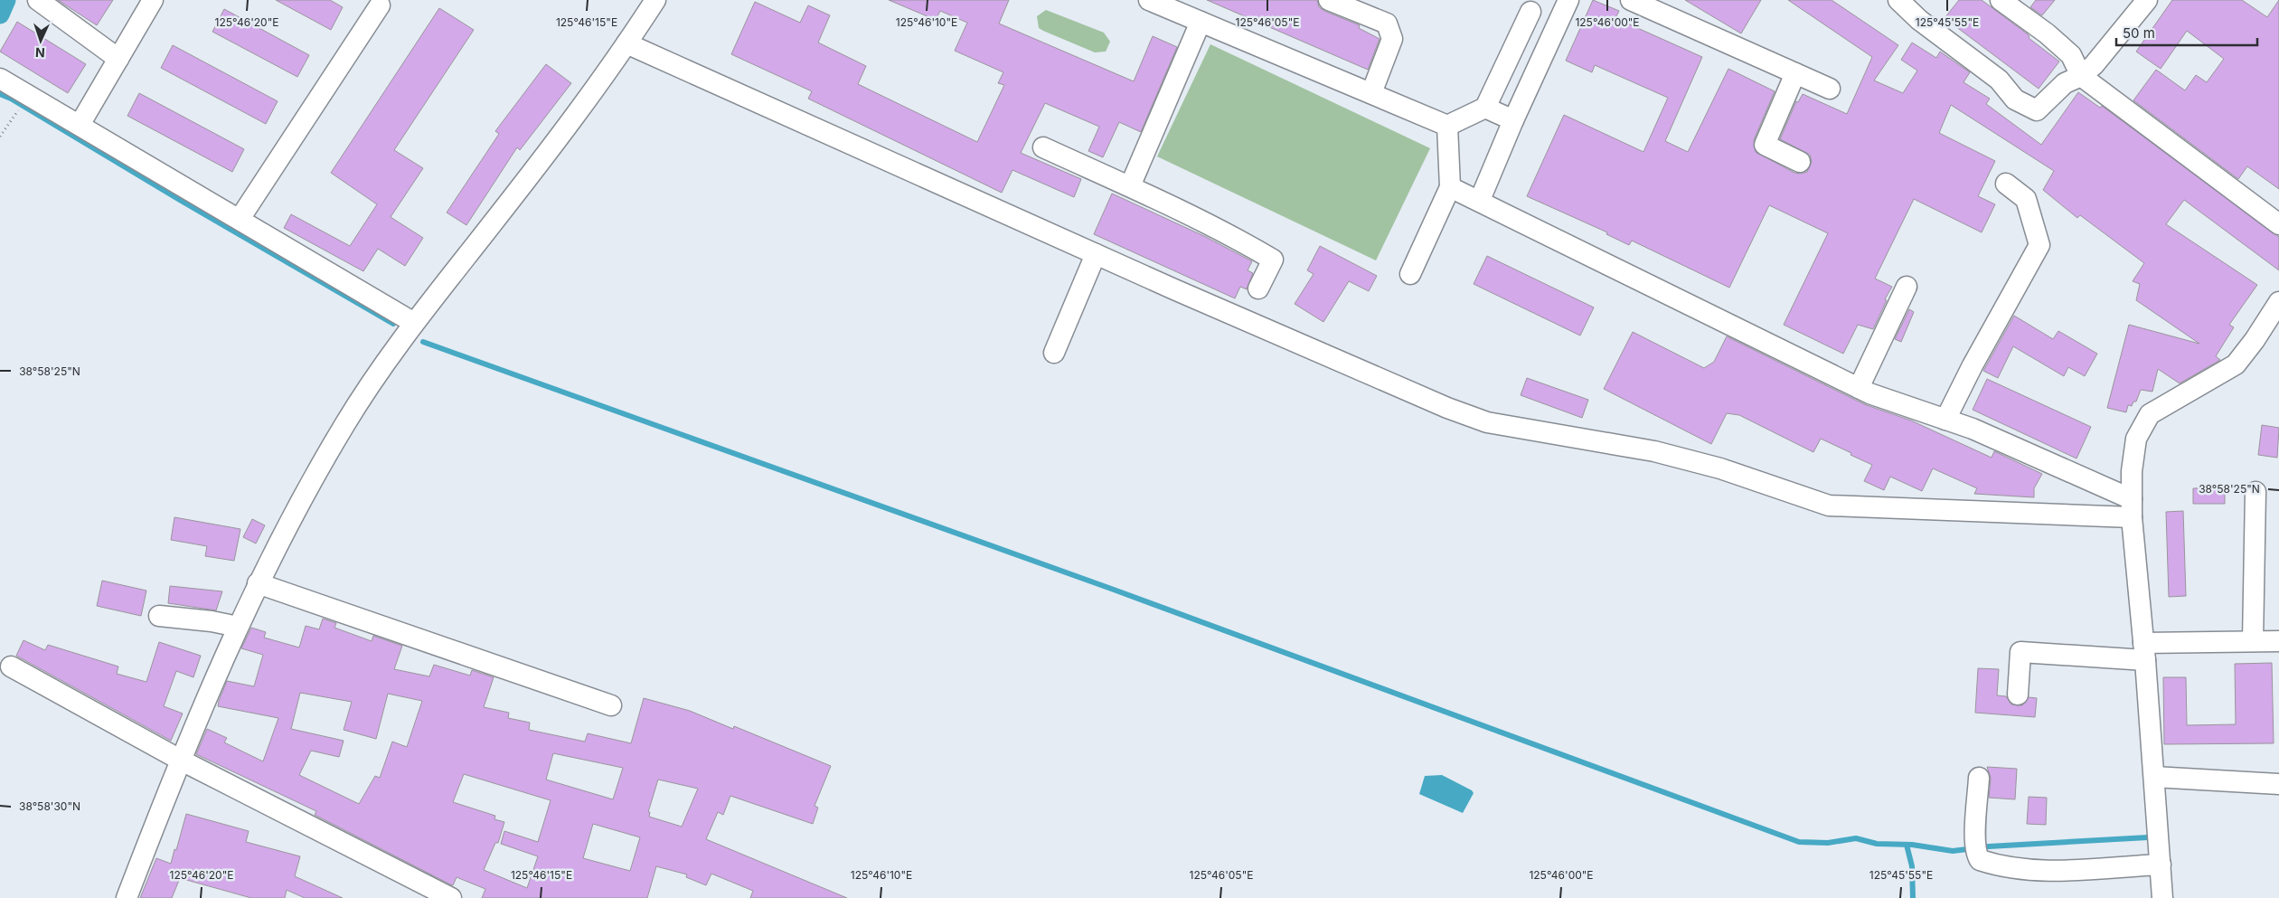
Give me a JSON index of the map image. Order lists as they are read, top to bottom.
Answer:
{
  "scale_bar": "50 m",
  "north": "bottom",
  "coordinates": [
    "125°46'20\"E",
    "125°46'15\"E",
    "125°46'10\"E",
    "125°46'05\"E",
    "125°46'00\"E",
    "125°45'55\"E",
    "38°58'25\"N",
    "38°58'30\"N"
  ]
}
